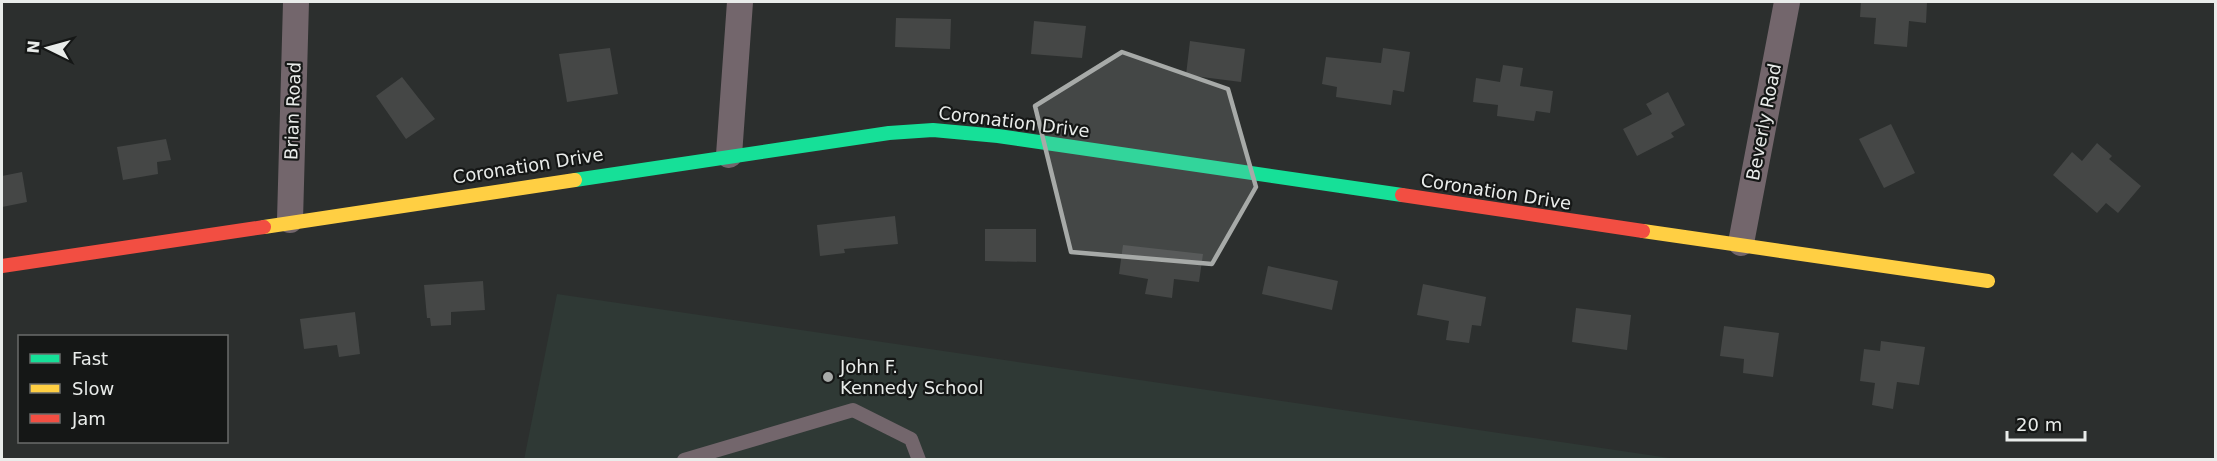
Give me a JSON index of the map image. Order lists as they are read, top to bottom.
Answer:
{
  "streets": {
    "street": ["Brian Road", "Coronation Drive", "Beverly Road"]
  },
  "crossings": [
    ["Brian Road", "Coronation Drive"],
    ["Coronation Drive", "Beverly Road"]
  ],
  "places": ["John F. Kennedy School"],
  "legend": ["Fast", "Slow", "Jam"],
  "scale_bar": "20 m",
  "north": "left"
}
